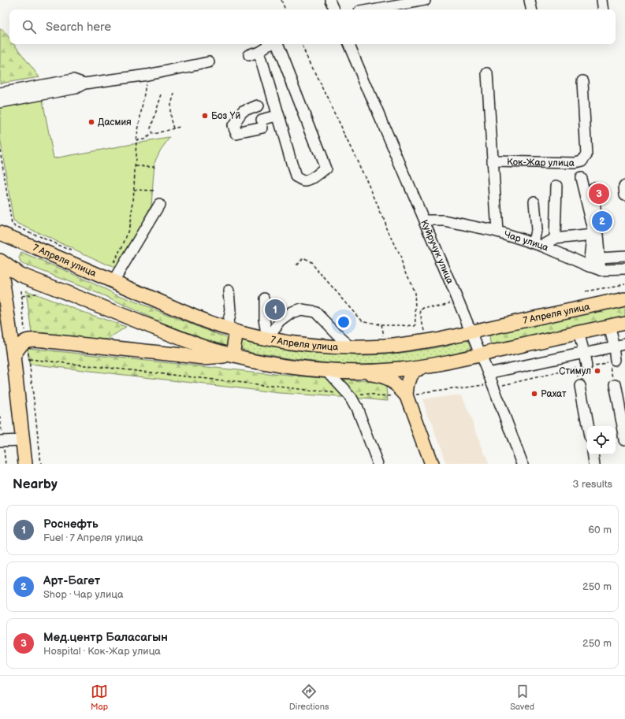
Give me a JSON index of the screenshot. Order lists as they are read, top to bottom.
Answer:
{
  "streets": {
    "main road": ["7 Апреля улица"],
    "street": ["Кок-Жар улица", "Чар улица", "Куйручук улица"]
  },
  "crossings": [
    ["Кок-Жар улица", "Чар улица"],
    ["Чар улица", "Куйручук улица"],
    ["Куйручук улица", "7 Апреля улица"]
  ],
  "places": [
    "Боз Үй",
    "Дасмия",
    "Стимул",
    "Рахат"
  ],
  "page": {
    "search": "Search here",
    "pins": ["3", "2", "1"],
    "heading": ["Nearby", "3 results"],
    "list": [
      {
        "mark": "1",
        "name": "Роснефть",
        "note": "Fuel · 7 Апреля улица",
        "value": "60 m"
      },
      {
        "mark": "2",
        "name": "Арт-Багет",
        "note": "Shop · Чар улица",
        "value": "250 m"
      },
      {
        "mark": "3",
        "name": "Мед.центр Баласагын",
        "note": "Hospital · Кок-Жар улица",
        "value": "250 m"
      }
    ],
    "nav": ["Map", "Directions", "Saved"]
  }
}
